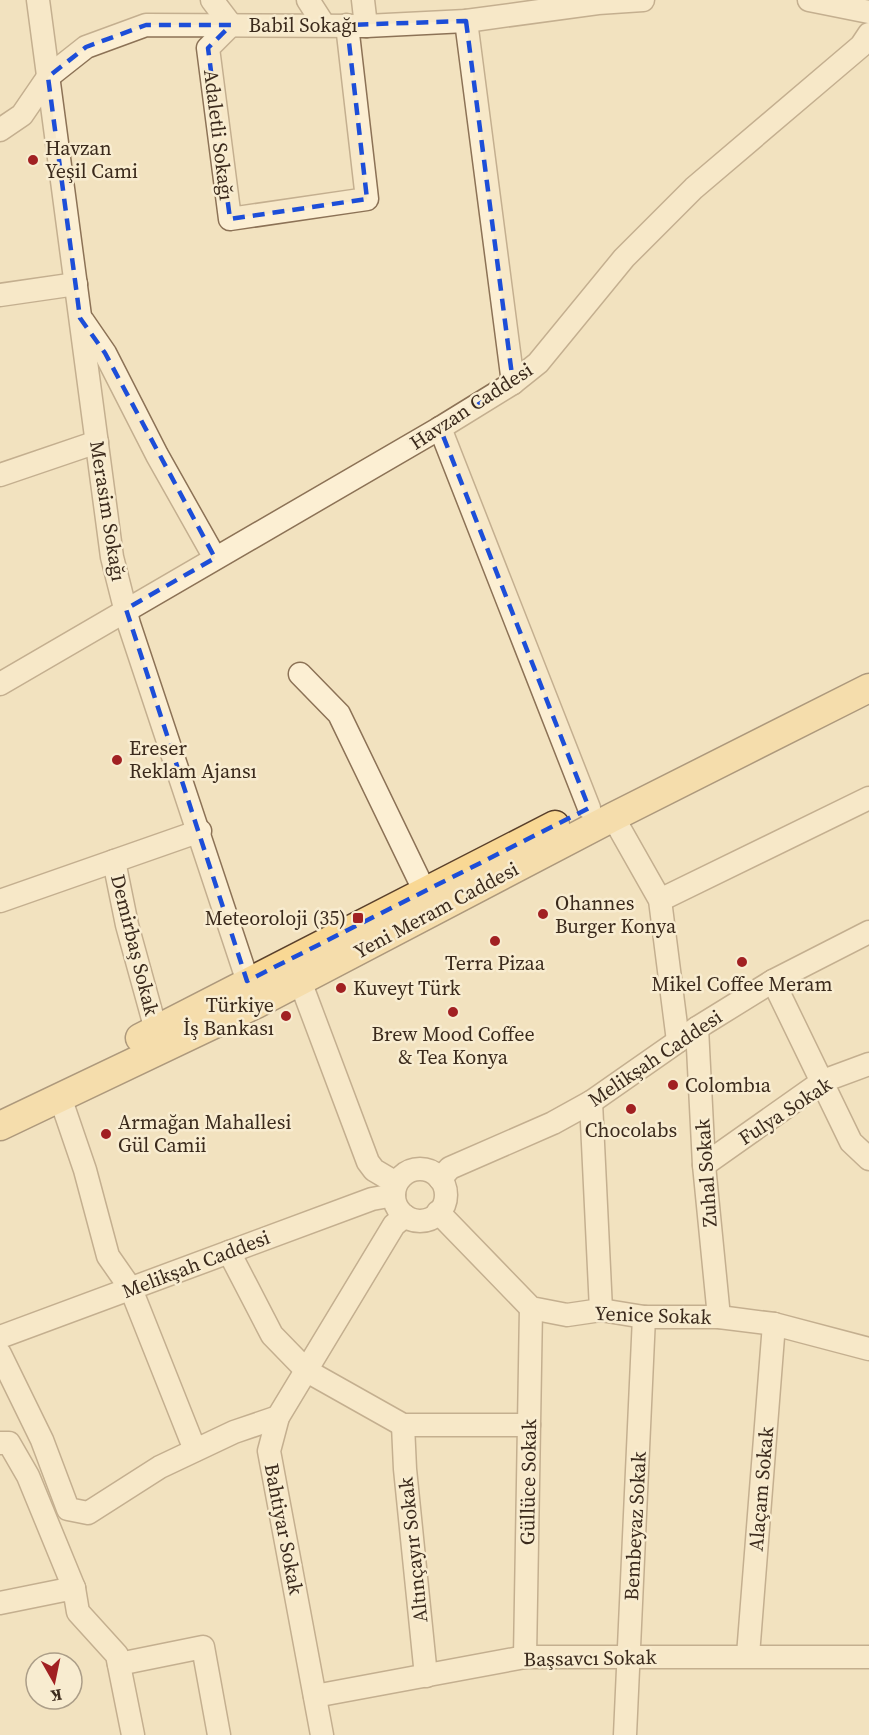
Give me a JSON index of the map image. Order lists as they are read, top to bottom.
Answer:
{
  "streets": {
    "main road": ["Yeni Meram Caddesi"],
    "street": [
      "Babil Sokağı",
      "Adaletli Sokağı",
      "Havzan Caddesi",
      "Merasim Sokağı",
      "Demirbaş Sokak",
      "Melikşah Caddesi",
      "Fulya Sokak",
      "Zuhal Sokak",
      "Yenice Sokak",
      "Güllüce Sokak",
      "Alaçam Sokak",
      "Bembeyaz Sokak",
      "Bahtiyar Sokak",
      "Altınçayır Sokak",
      "Başsavcı Sokak"
    ]
  },
  "crossings": [
    ["Babil Sokağı", "Adaletli Sokağı"],
    ["Babil Sokağı", "Merasim Sokağı"],
    ["Havzan Caddesi", "Merasim Sokağı"],
    ["Merasim Sokağı", "Yeni Meram Caddesi"],
    ["Yeni Meram Caddesi", "Demirbaş Sokak"],
    ["Melikşah Caddesi", "Zuhal Sokak"],
    ["Melikşah Caddesi", "Bahtiyar Sokak"],
    ["Fulya Sokak", "Zuhal Sokak"],
    ["Zuhal Sokak", "Yenice Sokak"],
    ["Yenice Sokak", "Güllüce Sokak"],
    ["Yenice Sokak", "Alaçam Sokak"],
    ["Yenice Sokak", "Bembeyaz Sokak"],
    ["Güllüce Sokak", "Başsavcı Sokak"],
    ["Alaçam Sokak", "Başsavcı Sokak"],
    ["Bembeyaz Sokak", "Başsavcı Sokak"],
    ["Bahtiyar Sokak", "Başsavcı Sokak"],
    ["Altınçayır Sokak", "Başsavcı Sokak"]
  ],
  "places": {
    "other": [
      "Havzan Yeşil Cami",
      "Ereser Reklam Ajansı",
      "Ohannes Burger Konya",
      "Terra Pizaa",
      "Mikel Coffee Meram",
      "Kuveyt Türk",
      "Brew Mood Coffee & Tea Konya",
      "Türkiye İş Bankası",
      "Colombıa",
      "Chocolabs",
      "Armağan Mahallesi Gül Camii"
    ],
    "transit": ["Meteoroloji (35)"]
  },
  "north": "bottom"
}
